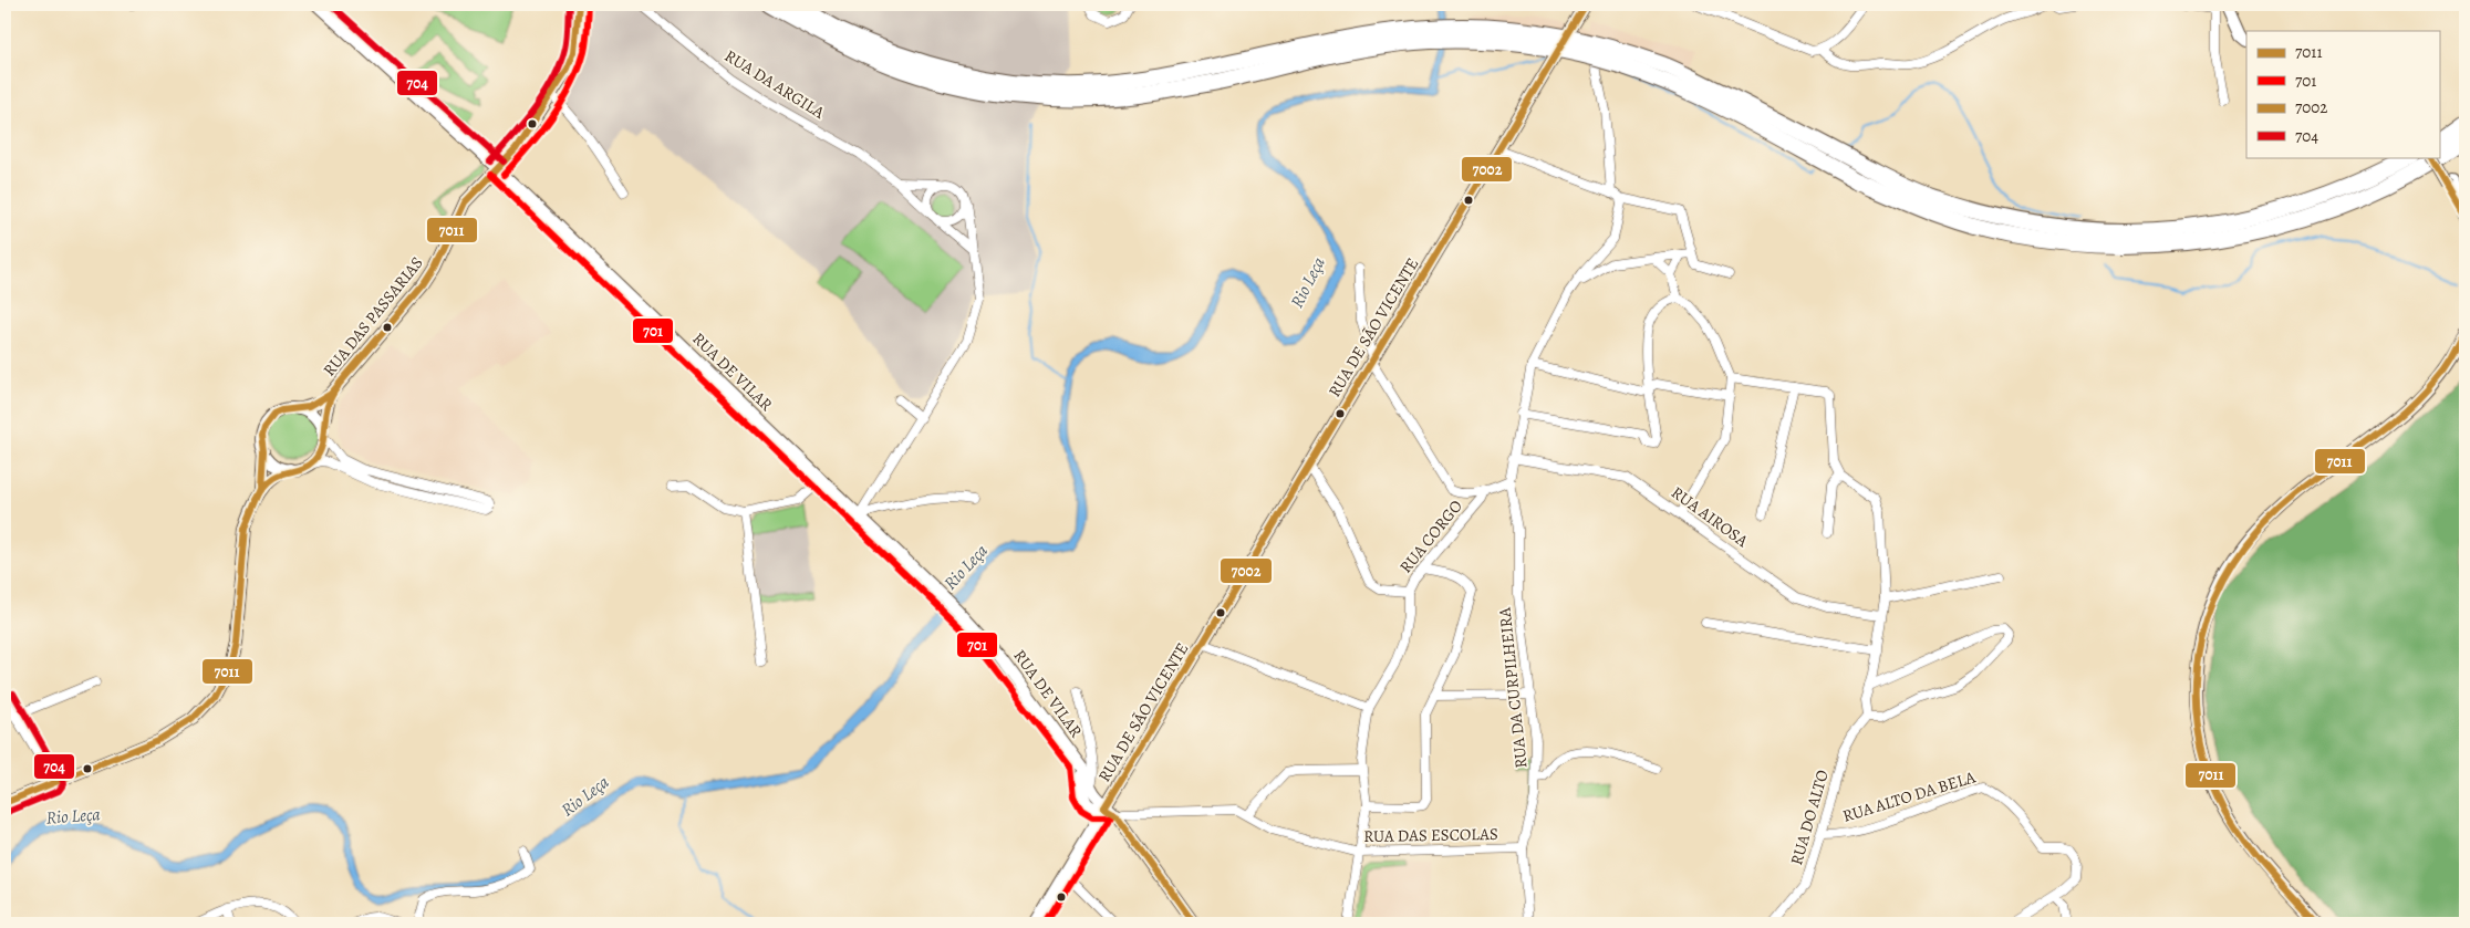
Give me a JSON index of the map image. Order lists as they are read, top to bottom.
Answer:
{
  "streets": {
    "street": [
      "RUA DA ARGILA",
      "RUA DAS PASSARIAS",
      "RUA DE SÃO VICENTE",
      "RUA DE VILAR",
      "RUA AIROSA",
      "RUA CORGO",
      "RUA DA CURPILHEIRA",
      "RUA ALTO DA BELA",
      "RUA DO ALTO",
      "RUA DAS ESCOLAS"
    ]
  },
  "crossings": [
    ["RUA DAS PASSARIAS", "RUA DE VILAR"],
    ["RUA DE SÃO VICENTE", "RUA DE VILAR"],
    ["RUA AIROSA", "RUA DA CURPILHEIRA"],
    ["RUA CORGO", "RUA DAS ESCOLAS"],
    ["RUA DA CURPILHEIRA", "RUA DAS ESCOLAS"],
    ["RUA ALTO DA BELA", "RUA DO ALTO"]
  ],
  "water": ["Rio Leça"],
  "lines": [
    "transit line 7011",
    "transit line 7002",
    "transit line 704",
    "transit line 701"
  ],
  "legend": [
    "7011",
    "701",
    "7002",
    "704"
  ]
}
